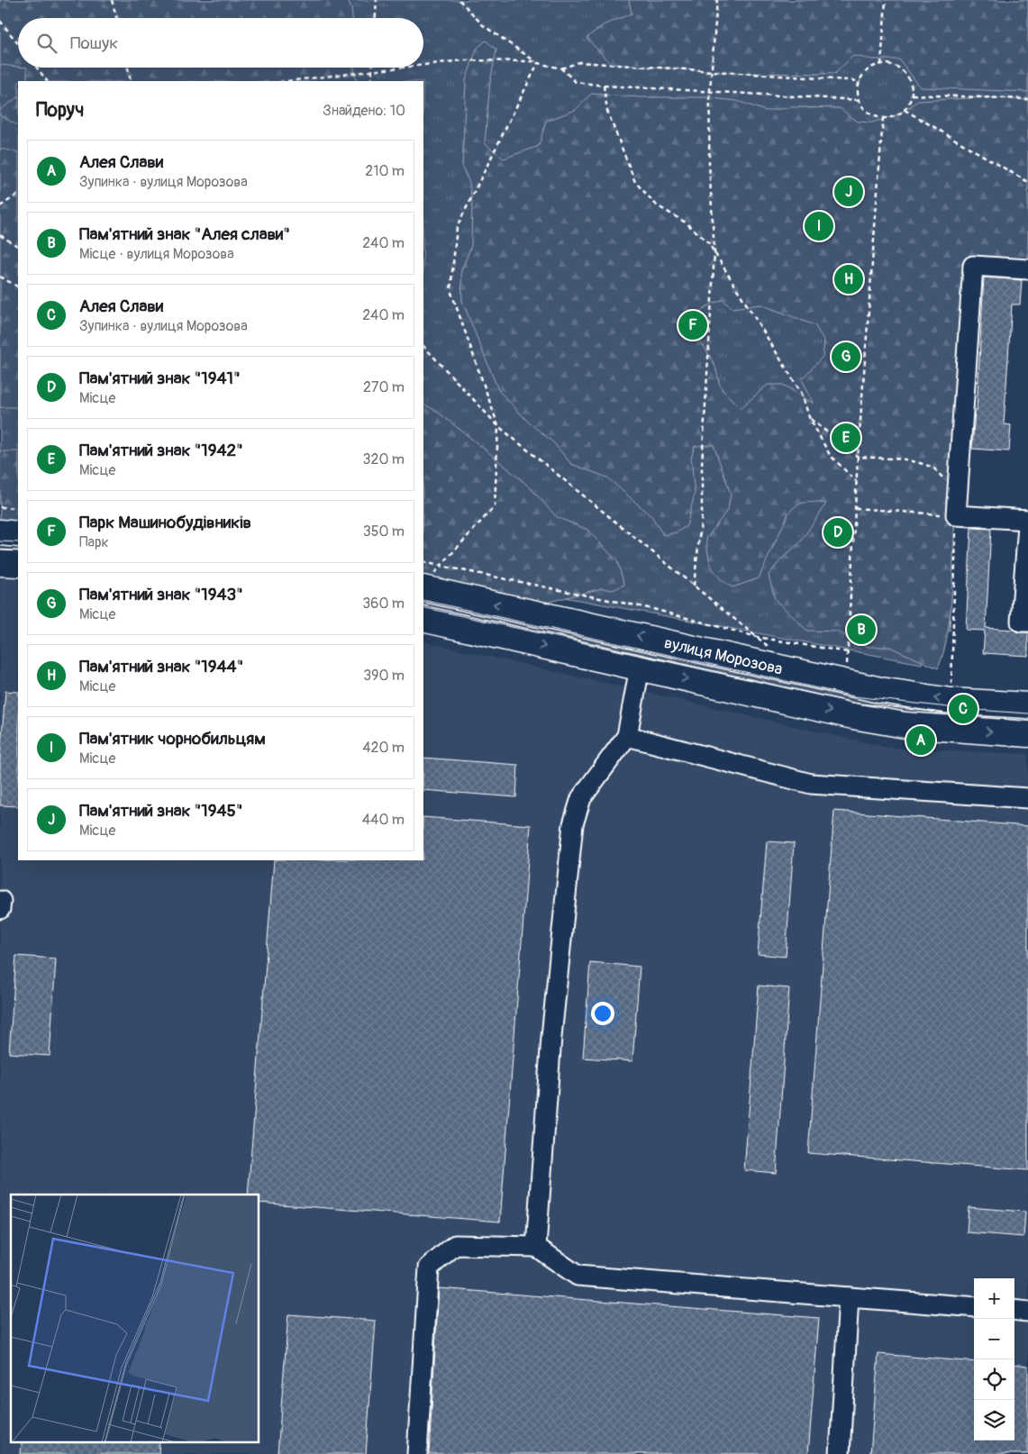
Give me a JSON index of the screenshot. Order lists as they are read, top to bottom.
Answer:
{
  "streets": {
    "main road": ["вулиця Морозова"]
  },
  "page": {
    "search": "Пошук",
    "heading": ["Поруч", "Знайдено: 10"],
    "list": [
      {
        "mark": "A",
        "name": "Aлея Слави",
        "note": "Зупинка · вулиця Морозова",
        "value": "210 m"
      },
      {
        "mark": "B",
        "name": "Пам'ятний знак \"Алея слави\"",
        "note": "Місце · вулиця Морозова",
        "value": "240 m"
      },
      {
        "mark": "C",
        "name": "Алея Слави",
        "note": "Зупинка · вулиця Морозова",
        "value": "240 m"
      },
      {
        "mark": "D",
        "name": "Пам'ятний знак \"1941\"",
        "note": "Місце",
        "value": "270 m"
      },
      {
        "mark": "E",
        "name": "Пам'ятний знак \"1942\"",
        "note": "Місце",
        "value": "320 m"
      },
      {
        "mark": "F",
        "name": "Парк Машинобудівників",
        "note": "Парк",
        "value": "350 m"
      },
      {
        "mark": "G",
        "name": "Пам'ятний знак \"1943\"",
        "note": "Місце",
        "value": "360 m"
      },
      {
        "mark": "H",
        "name": "Пам'ятний знак \"1944\"",
        "note": "Місце",
        "value": "390 m"
      },
      {
        "mark": "I",
        "name": "Пам'ятник чорнобильцям",
        "note": "Місце",
        "value": "420 m"
      },
      {
        "mark": "J",
        "name": "Пам'ятний знак \"1945\"",
        "note": "Місце",
        "value": "440 m"
      }
    ],
    "pins": [
      "J",
      "I",
      "H",
      "F",
      "G",
      "E",
      "D",
      "B",
      "C",
      "A"
    ],
    "map_buttons": ["+", "−"]
  }
}
